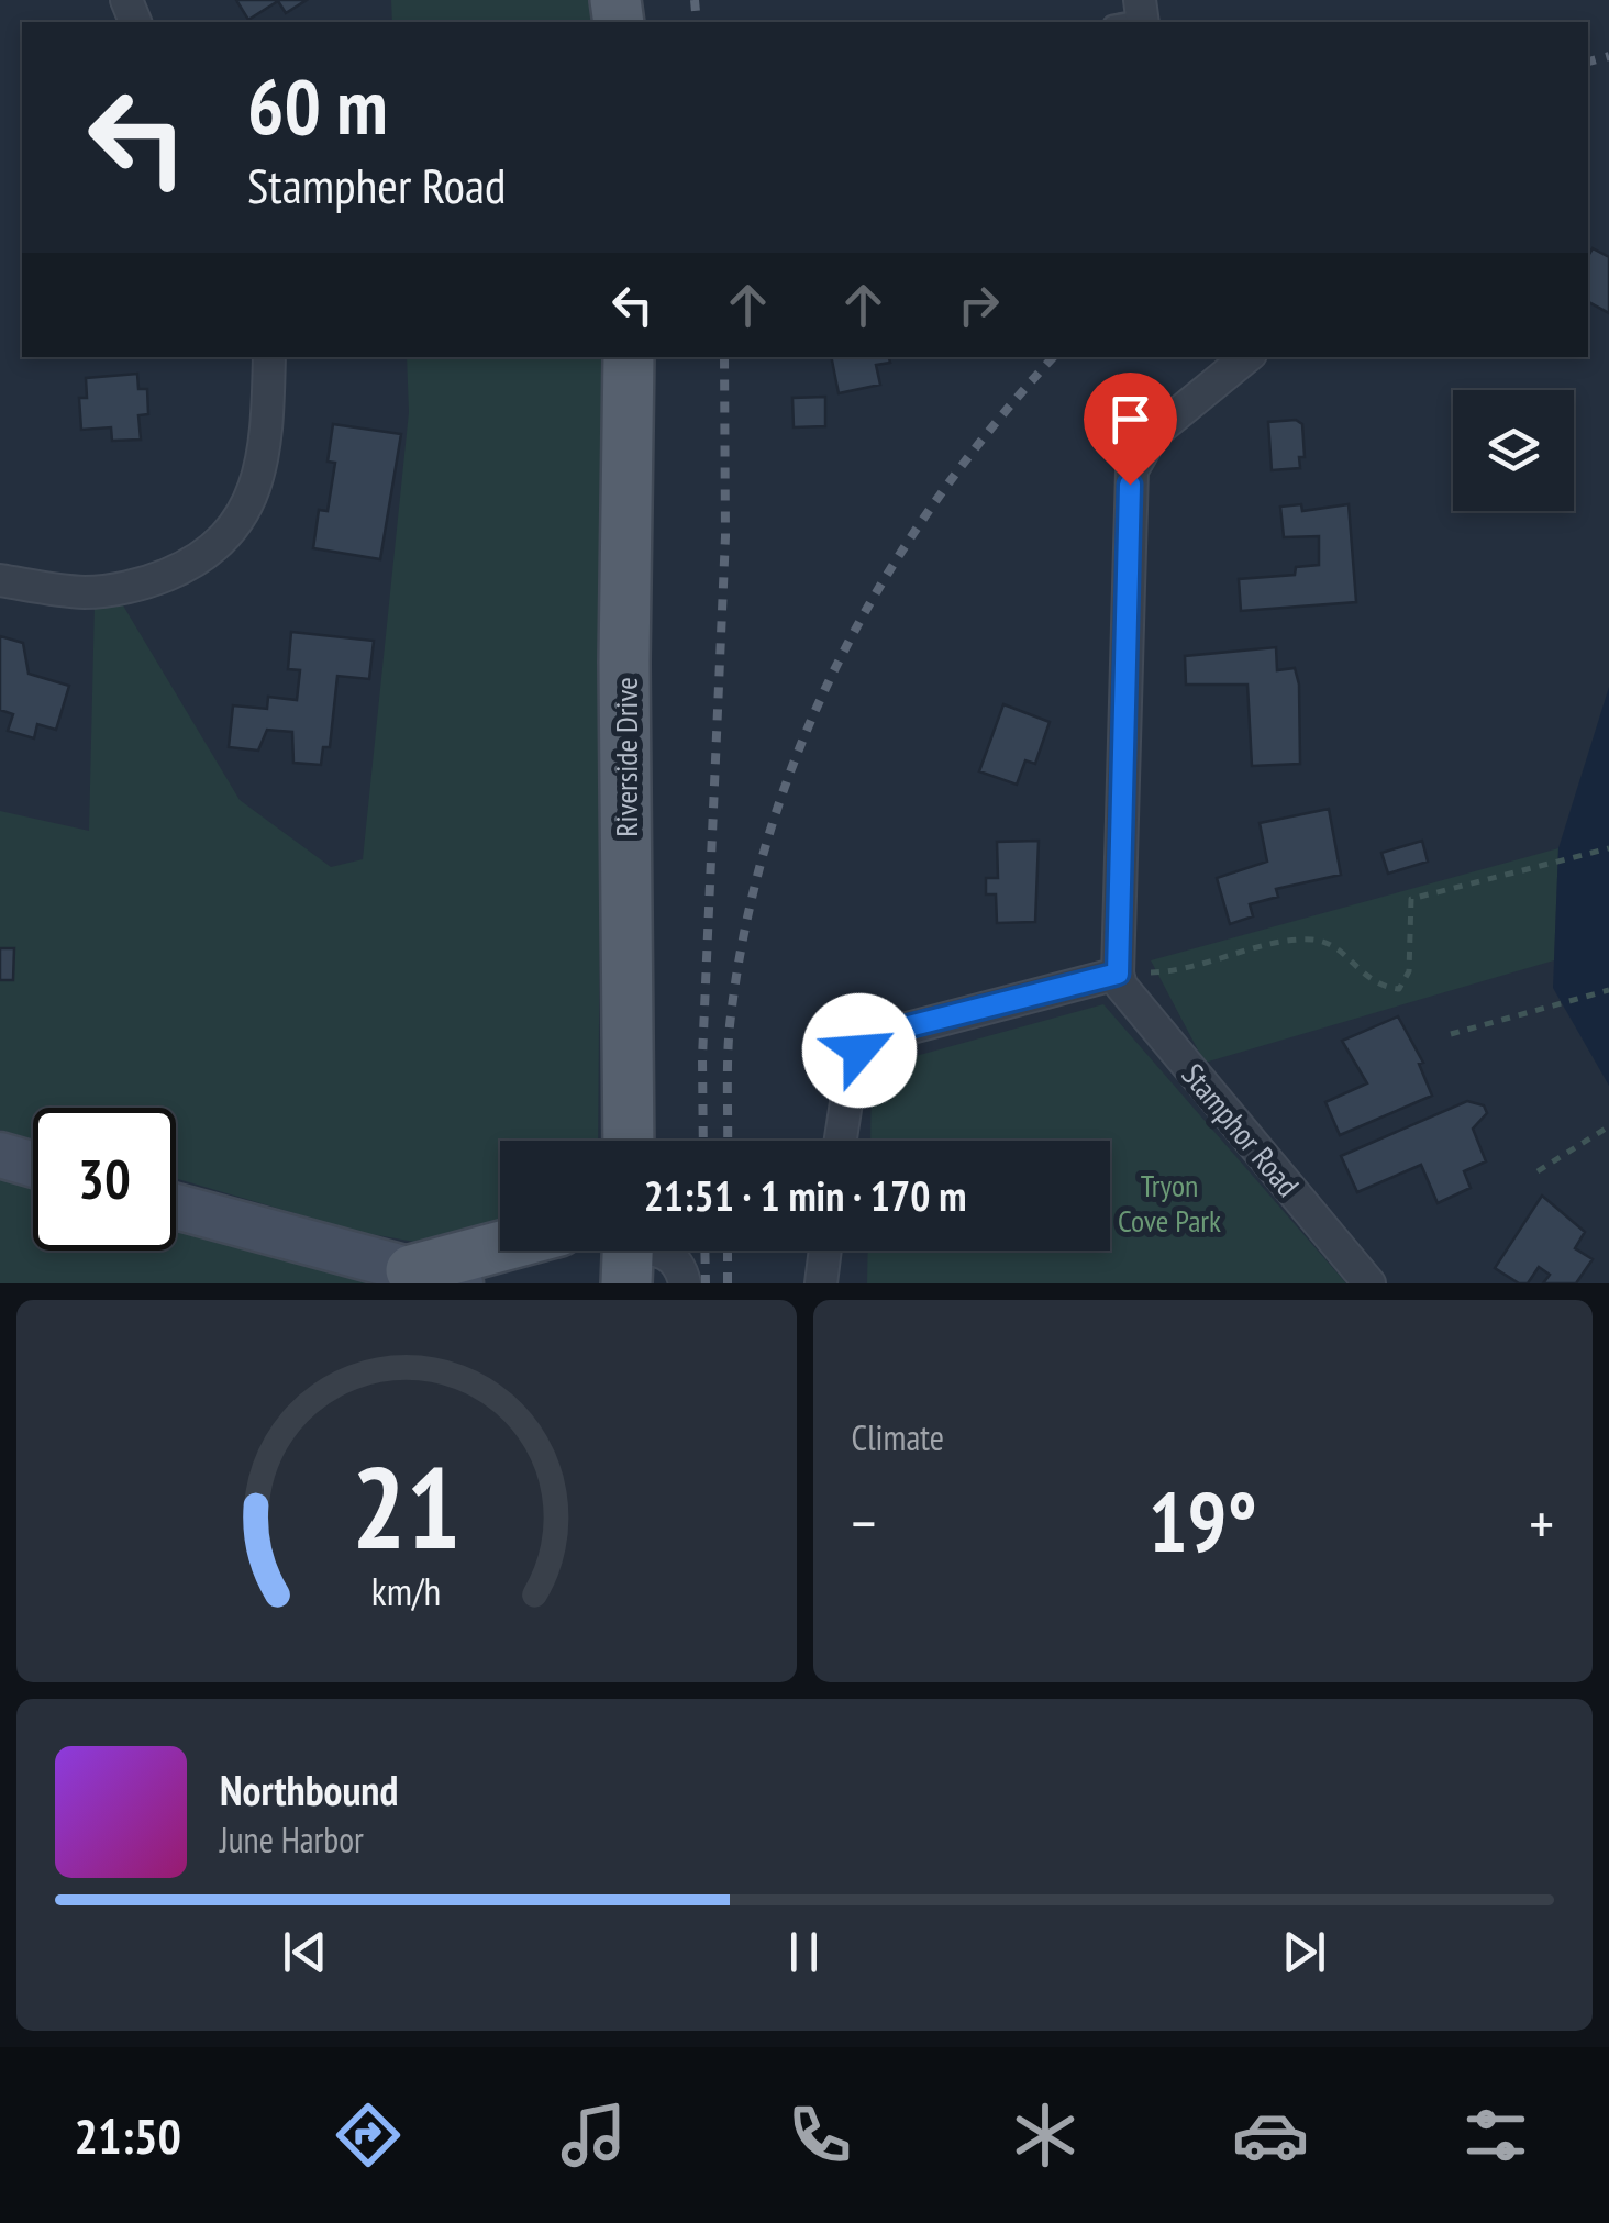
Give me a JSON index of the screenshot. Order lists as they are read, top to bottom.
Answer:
{
  "streets": {
    "main road": ["Riverside Drive"],
    "street": ["Stamphor Road"]
  },
  "parks": ["Tryon Cove Park"],
  "page": {
    "turn": ["60 m", "Stampher Road"],
    "limit": "30",
    "trip": "21:51 · 1 min · 170 m",
    "tile": "Climate",
    "heat": ["−", "19°", "+"],
    "song": ["Northbound", "June Harbor"],
    "tabs": "21:50",
    "gauge": ["21", "km/h"]
  }
}
